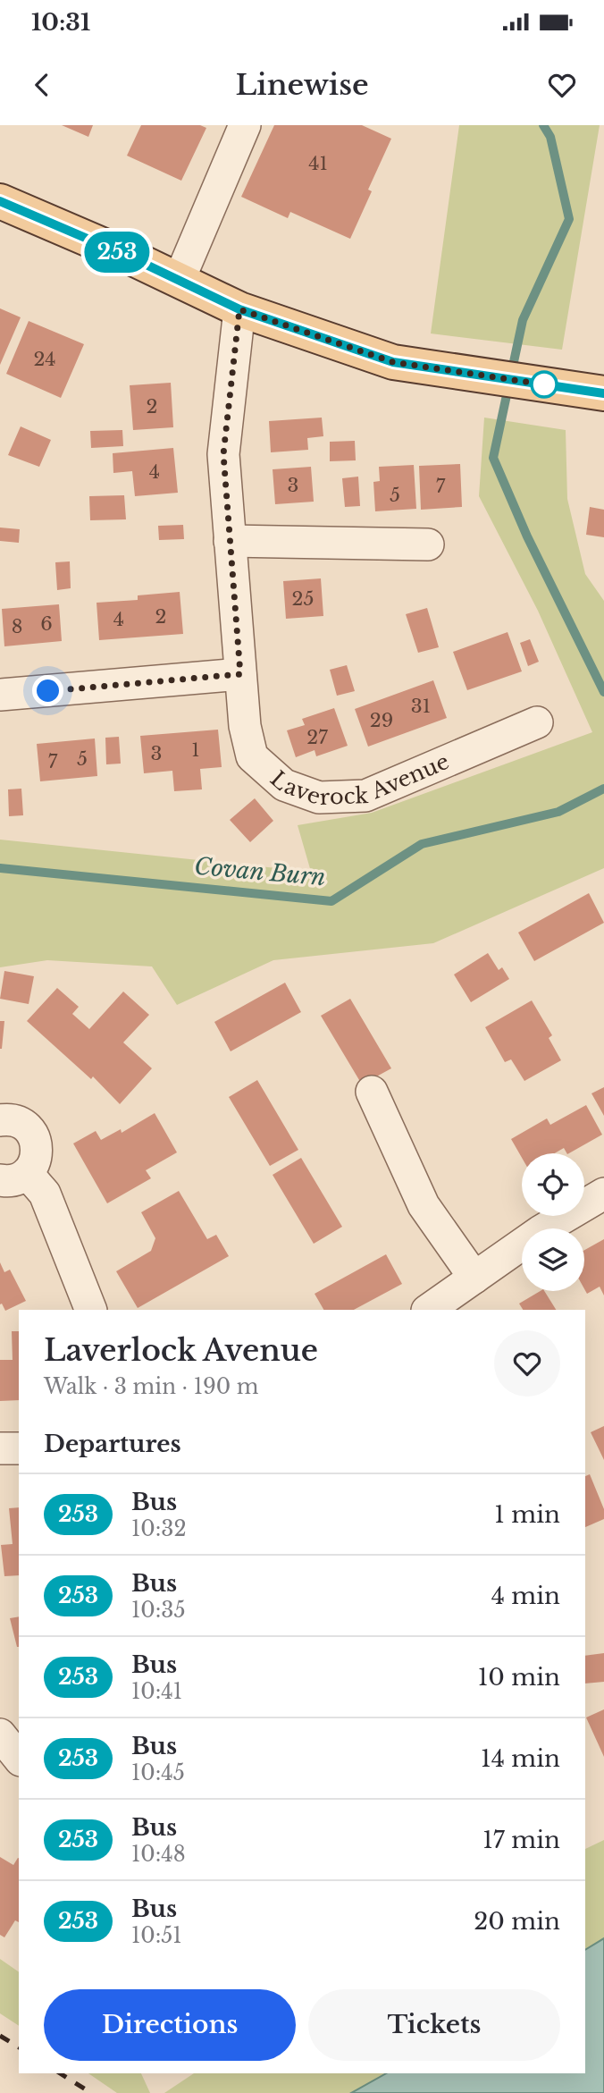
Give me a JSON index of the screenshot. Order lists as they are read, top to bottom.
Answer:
{
  "streets": {
    "street": ["Laverock Avenue"]
  },
  "water": ["Covan Burn"],
  "lines": ["bus line 253"],
  "house_numbers": [
    "41",
    "24",
    "2",
    "4",
    "3",
    "7",
    "5",
    "25",
    "2",
    "4",
    "6",
    "8",
    "31",
    "29",
    "27",
    "1",
    "3",
    "5",
    "7"
  ],
  "page": {
    "status": "10:31",
    "header": "Linewise",
    "on_map": "253",
    "heading": [
      ["Laverlock Avenue", "Walk · 3 min · 190 m"],
      "Departures"
    ],
    "list": [
      {
        "mark": "253",
        "name": "Bus",
        "note": "10:32",
        "value": "1 min"
      },
      {
        "mark": "253",
        "name": "Bus",
        "note": "10:35",
        "value": "4 min"
      },
      {
        "mark": "253",
        "name": "Bus",
        "note": "10:41",
        "value": "10 min"
      },
      {
        "mark": "253",
        "name": "Bus",
        "note": "10:45",
        "value": "14 min"
      },
      {
        "mark": "253",
        "name": "Bus",
        "note": "10:48",
        "value": "17 min"
      },
      {
        "mark": "253",
        "name": "Bus",
        "note": "10:51",
        "value": "20 min"
      }
    ],
    "buttons": ["Directions", "Tickets"]
  }
}
